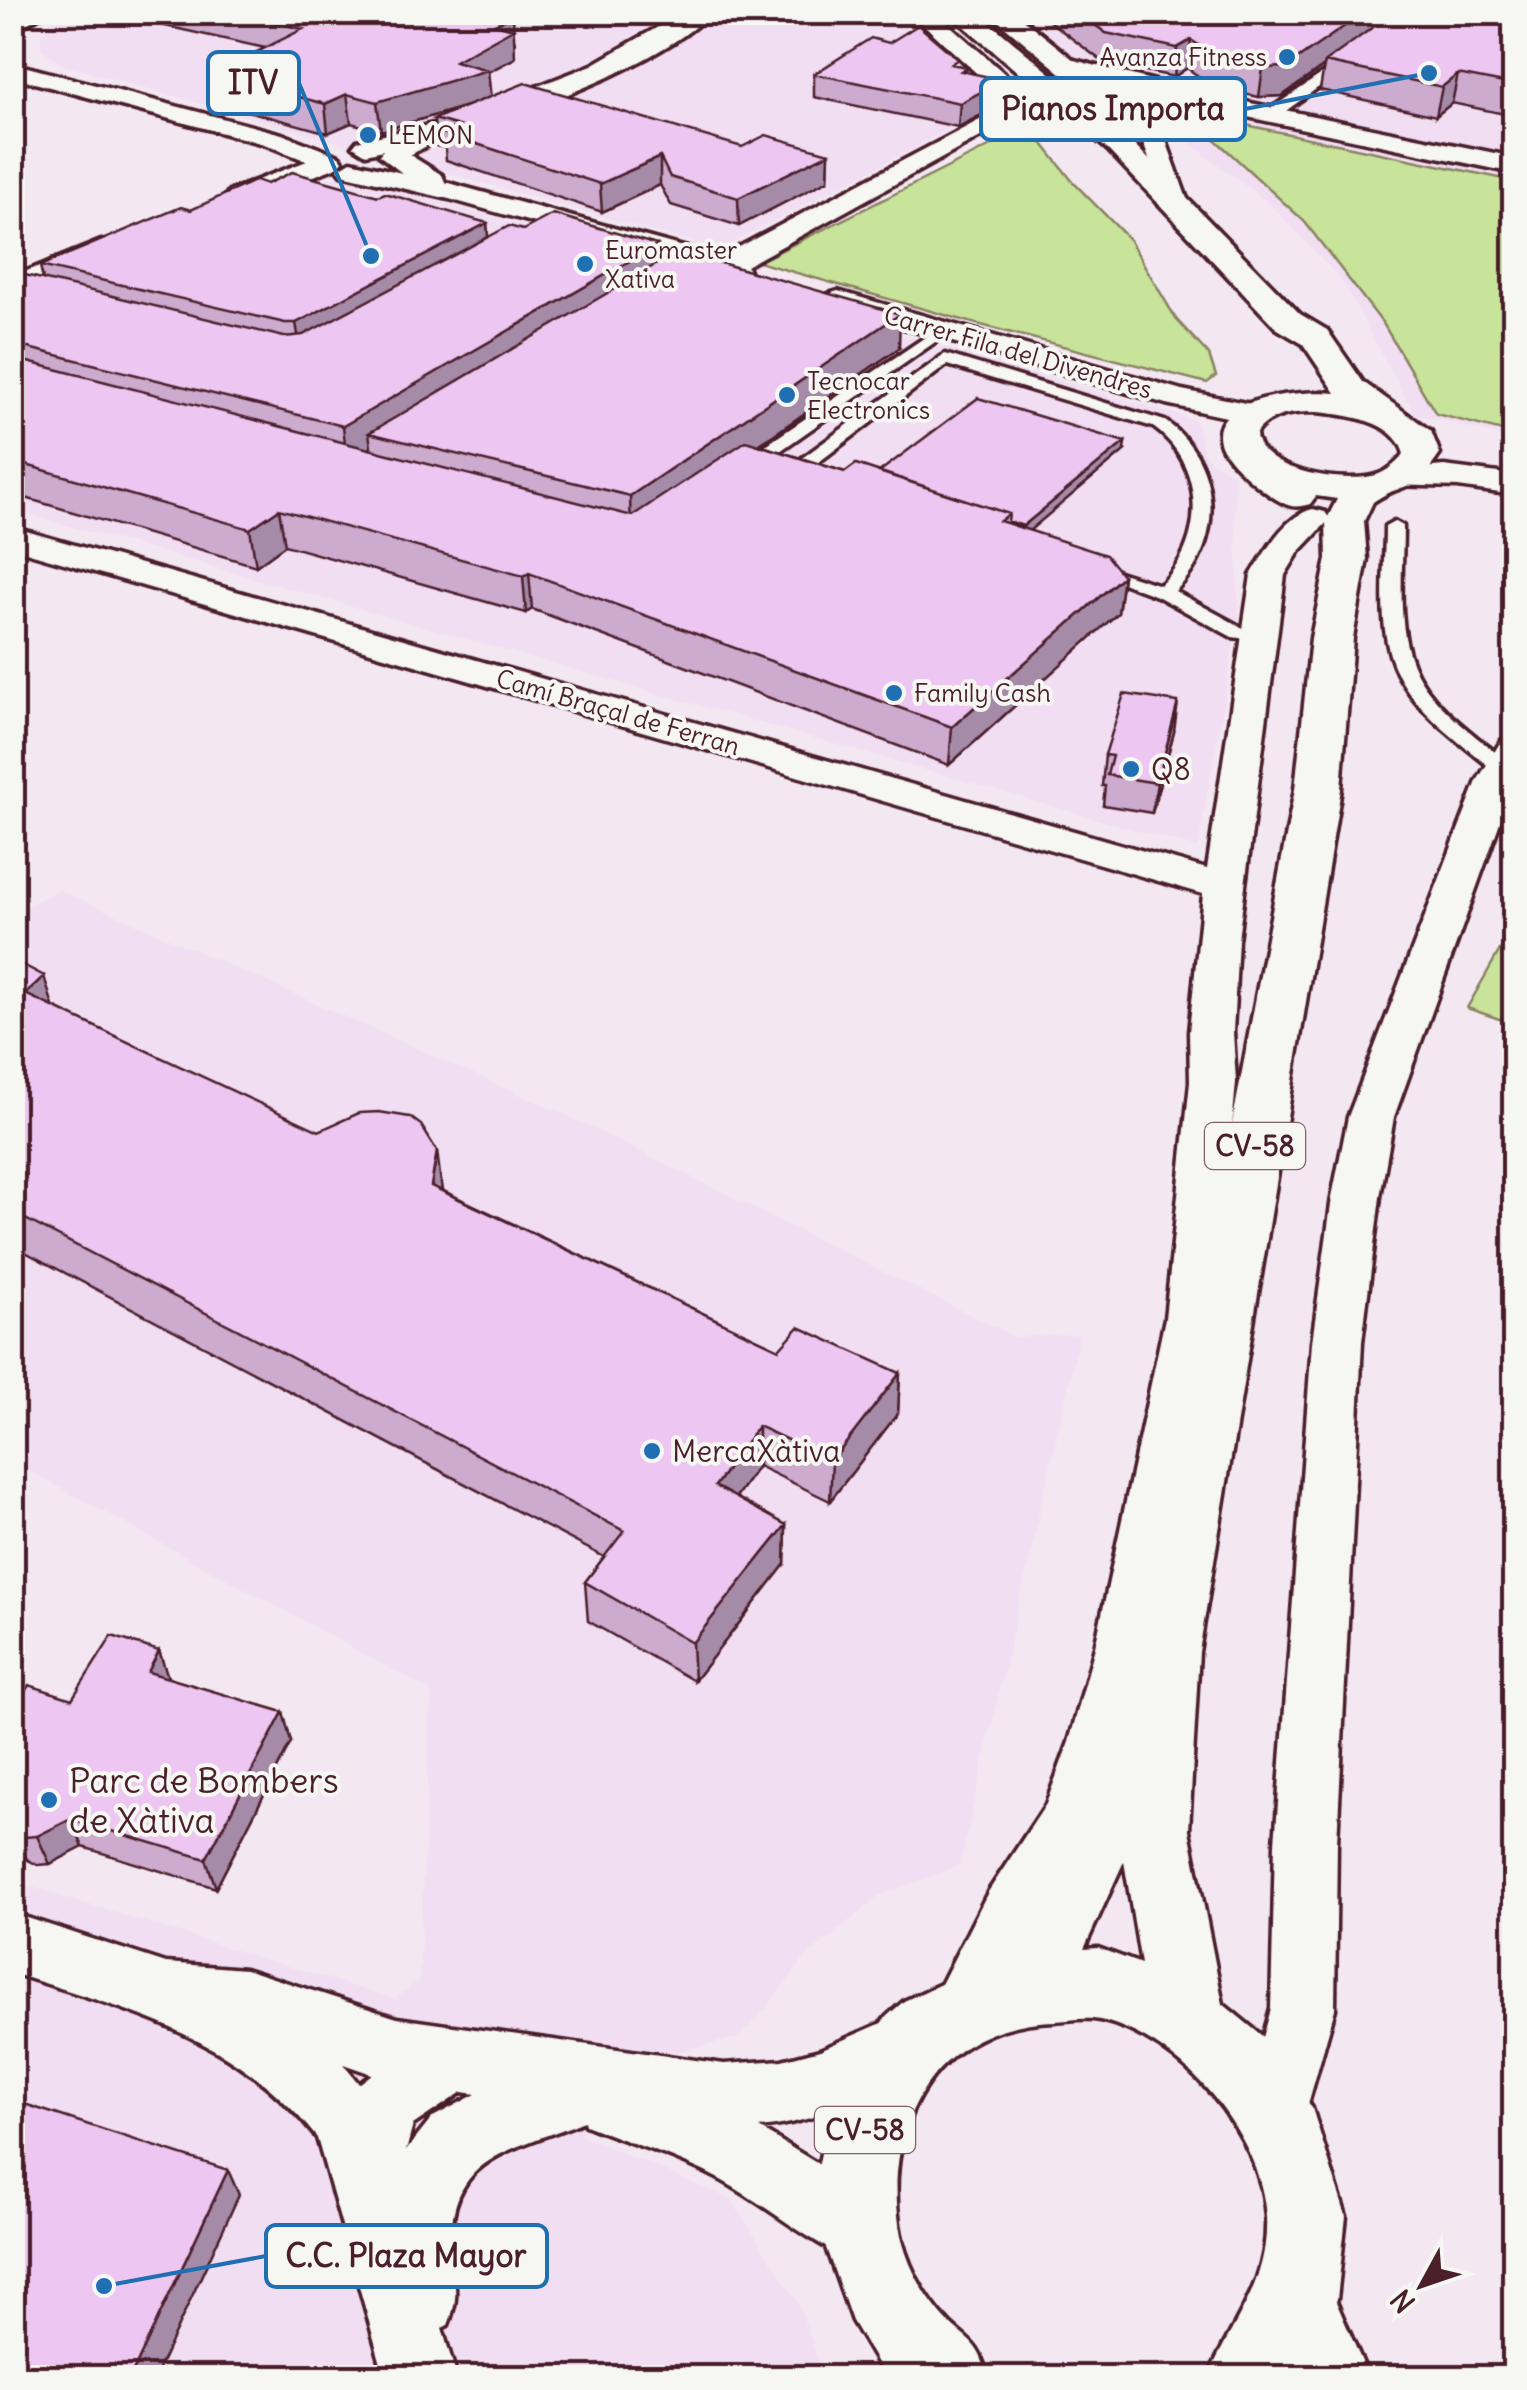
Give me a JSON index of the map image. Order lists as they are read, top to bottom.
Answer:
{
  "streets": {
    "main road": ["CV-58"],
    "street": ["Carrer Fila del Divendres", "Camí Braçal de Ferran"]
  },
  "places": [
    "Avanza Fitness",
    "Pianos Importa",
    "LEMON",
    "ITV",
    "Euromaster Xativa",
    "Tecnocar Electronics",
    "Family Cash",
    "Q8",
    "MercaXàtiva",
    "Parc de Bombers de Xàtiva",
    "C.C. Plaza Mayor"
  ],
  "north": "bottom left"
}
